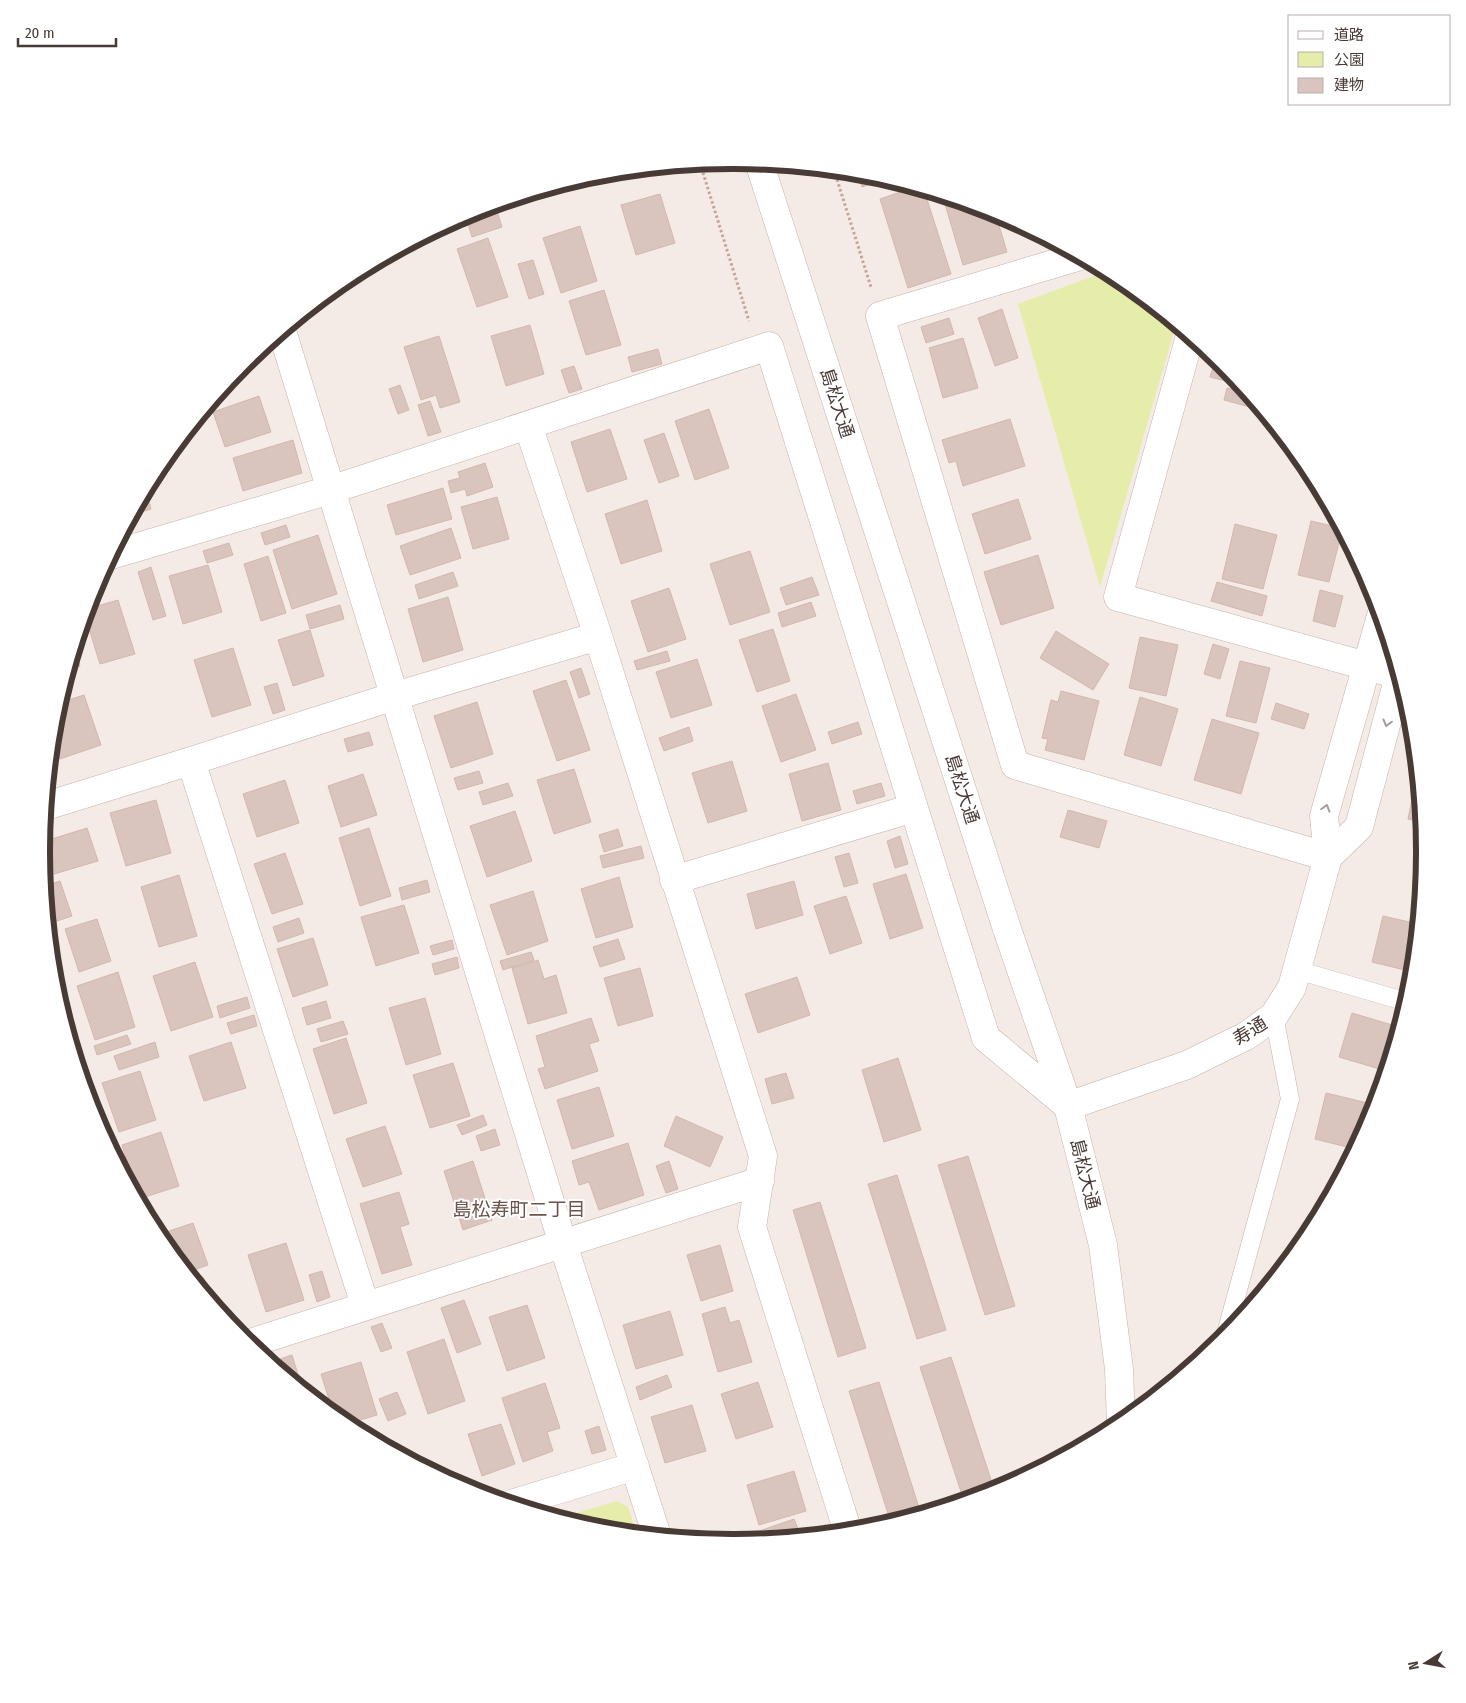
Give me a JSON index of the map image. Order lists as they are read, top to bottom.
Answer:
{
  "streets": {
    "street": ["島松大通", "寿通"]
  },
  "crossings": [
    ["島松大通", "寿通"]
  ],
  "districts": ["島松寿町二丁目"],
  "legend": ["道路", "公園", "建物"],
  "scale_bar": "20 m",
  "north": "left"
}
